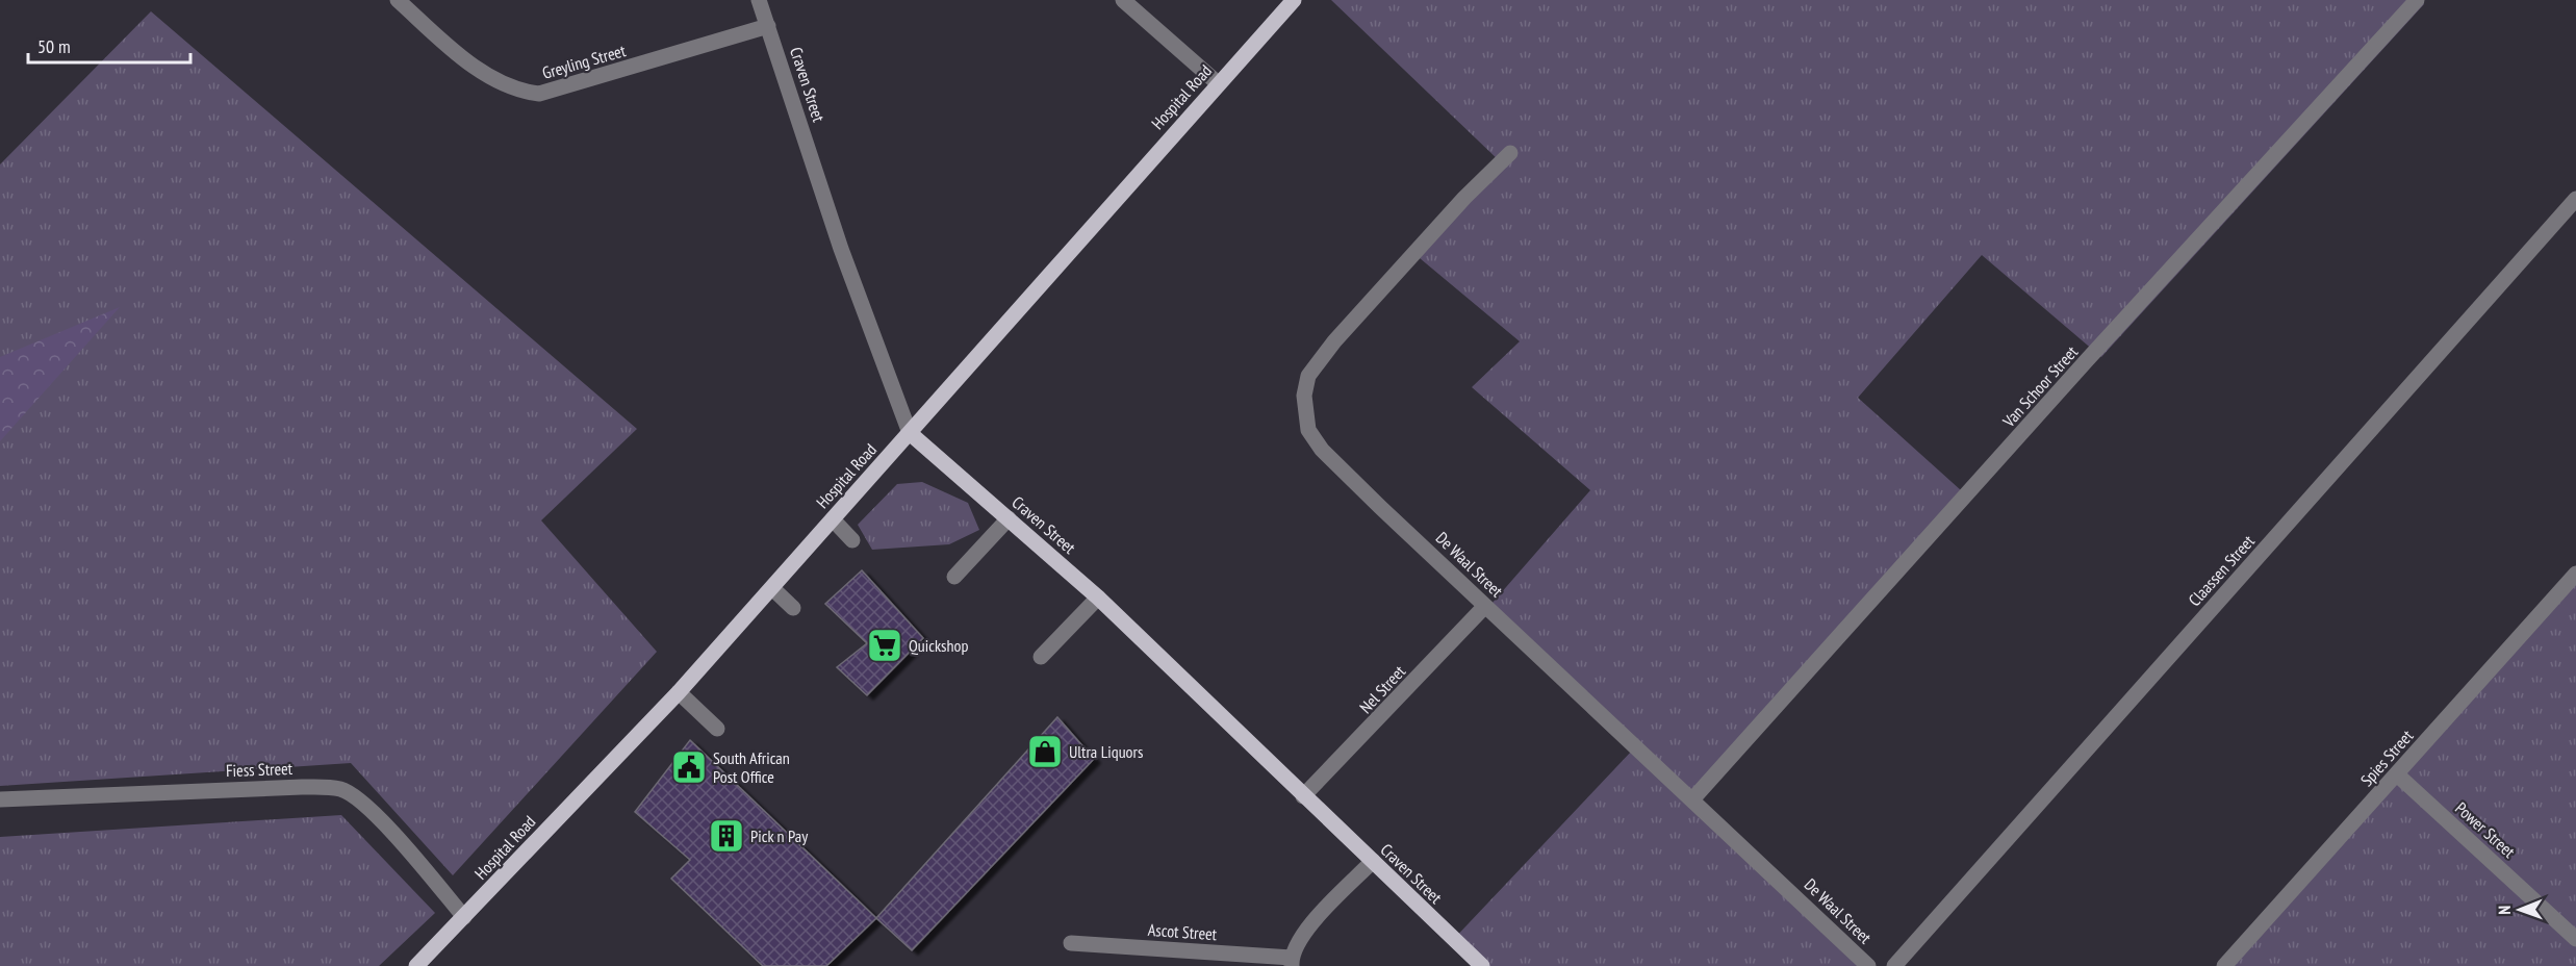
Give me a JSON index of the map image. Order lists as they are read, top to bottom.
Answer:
{
  "streets": {
    "main road": ["Craven Street", "Hospital Road"],
    "street": [
      "Greyling Street",
      "Van Schoor Street",
      "De Waal Street",
      "Claassen Street",
      "Nel Street",
      "Spies Street",
      "Fiess Street",
      "Power Street",
      "Ascot Street"
    ]
  },
  "crossings": [
    ["Greyling Street", "Craven Street"],
    ["Craven Street", "Hospital Road"],
    ["Craven Street", "Nel Street"],
    ["Hospital Road", "Fiess Street"],
    ["Van Schoor Street", "De Waal Street"],
    ["De Waal Street", "Nel Street"],
    ["Spies Street", "Power Street"]
  ],
  "places": {
    "supermarket": ["Quickshop"],
    "shop": ["Ultra Liquors"],
    "public building": ["South African Post Office"],
    "building": ["Pick n Pay"]
  },
  "scale_bar": "50 m",
  "north": "left"
}
